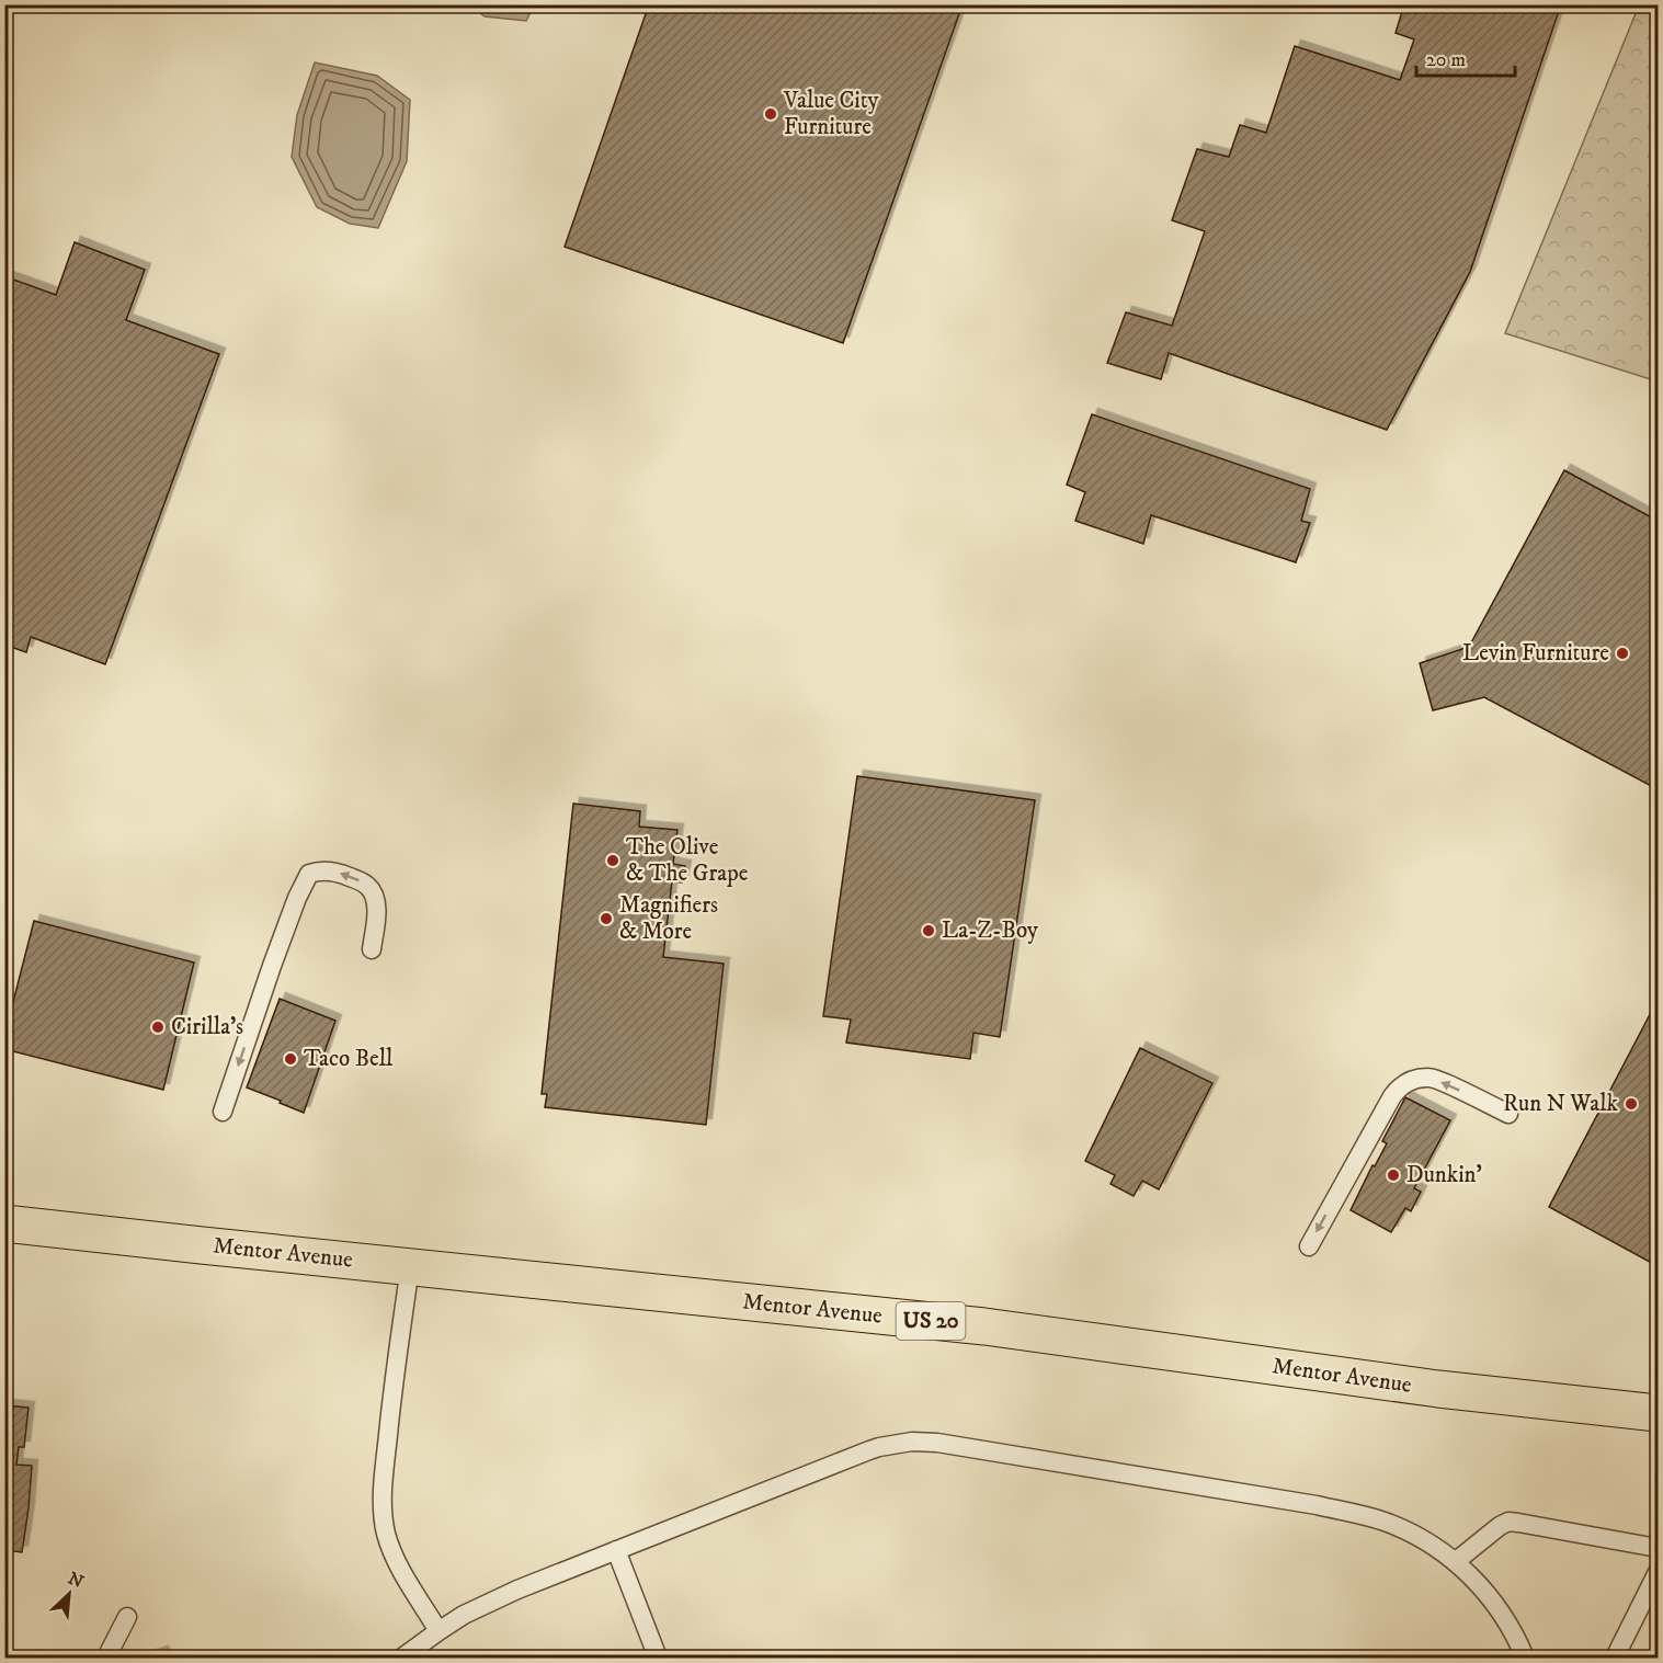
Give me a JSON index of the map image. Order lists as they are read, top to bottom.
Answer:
{
  "streets": {
    "main road": ["Mentor Avenue", "US 20"]
  },
  "places": [
    "Value City Furniture",
    "Levin Furniture",
    "The Olive & The Grape",
    "Magnifiers & More",
    "La-Z-Boy",
    "Cirilla's",
    "Taco Bell",
    "Run N Walk",
    "Dunkin'"
  ],
  "scale_bar": "20 m",
  "north": "top right"
}
